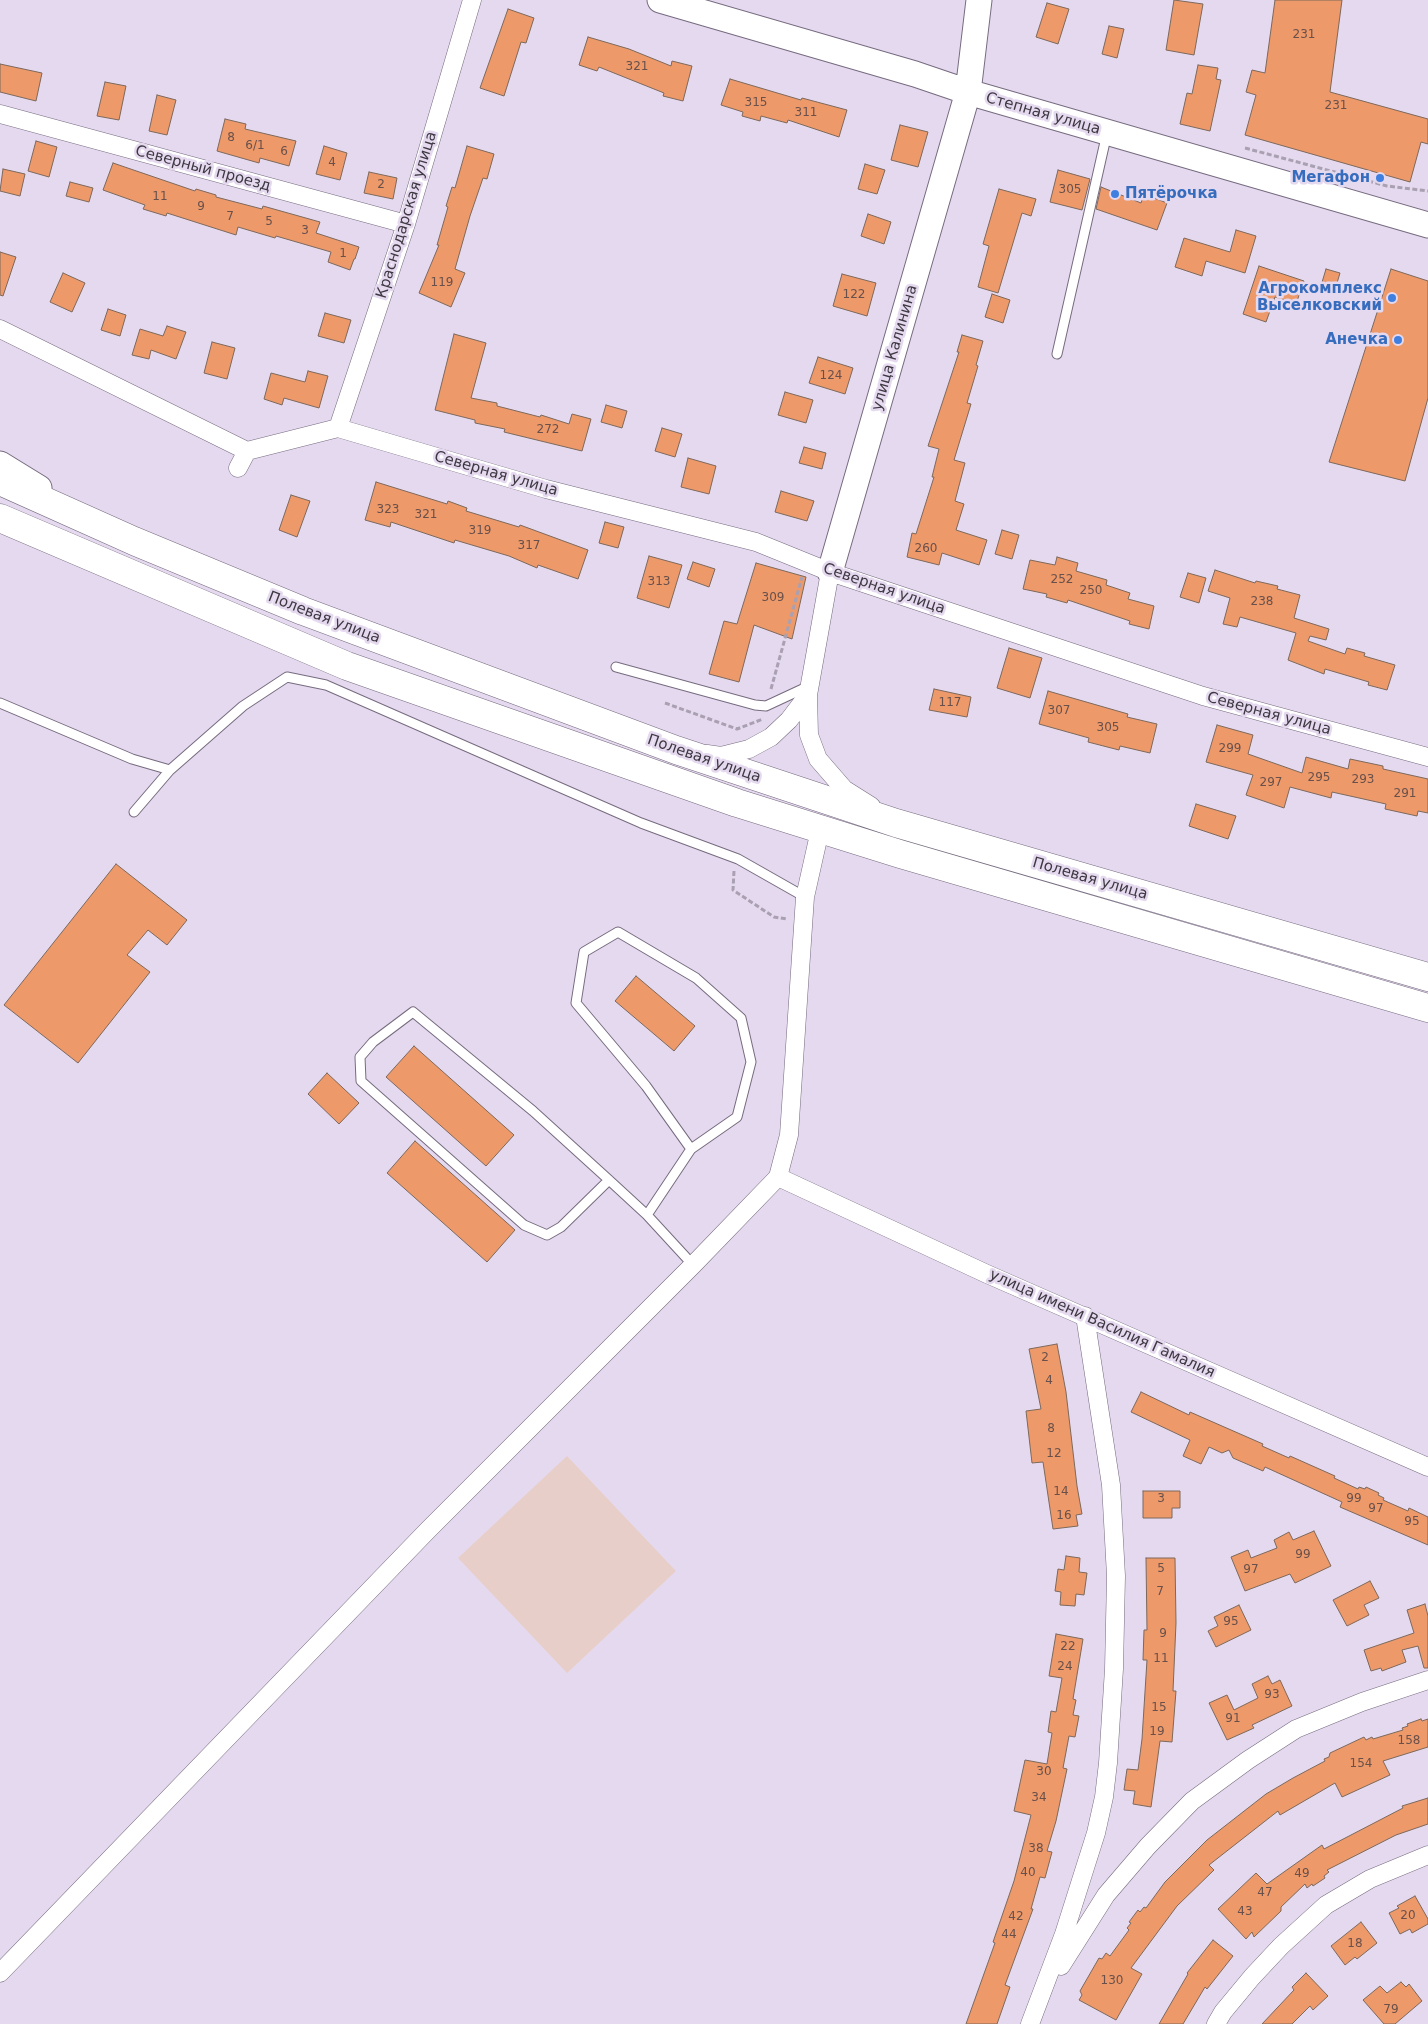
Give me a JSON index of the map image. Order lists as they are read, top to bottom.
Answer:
{
  "streets": {
    "highway": ["Полевая улица"],
    "main road": ["Степная улица", "улица Калинина"],
    "street": [
      "Северный проезд",
      "Краснодарская улица",
      "Северная улица",
      "улица имени Василия Гамалия"
    ]
  },
  "crossings": [
    ["Степная улица", "улица Калинина"],
    ["Северный проезд", "Краснодарская улица"],
    ["Краснодарская улица", "Северная улица"],
    ["улица Калинина", "Северная улица"]
  ],
  "places": [
    "Мегафон",
    "Пятёрочка",
    "Агрокомплекс Выселковский",
    "Анечка"
  ],
  "house_numbers": [
    "231",
    "321",
    "315",
    "231",
    "311",
    "8",
    "6/1",
    "6",
    "4",
    "2",
    "305",
    "11",
    "9",
    "7",
    "5",
    "3",
    "1",
    "119",
    "122",
    "124",
    "272",
    "323",
    "321",
    "319",
    "317",
    "260",
    "252",
    "313",
    "250",
    "309",
    "238",
    "117",
    "307",
    "305",
    "299",
    "295",
    "293",
    "297",
    "291",
    "2",
    "4",
    "8",
    "12",
    "14",
    "3",
    "99",
    "97",
    "16",
    "95",
    "99",
    "5",
    "97",
    "7",
    "95",
    "9",
    "22",
    "11",
    "24",
    "93",
    "15",
    "91",
    "19",
    "158",
    "154",
    "30",
    "34",
    "38",
    "40",
    "49",
    "47",
    "43",
    "20",
    "42",
    "44",
    "18",
    "130",
    "79"
  ]
}
